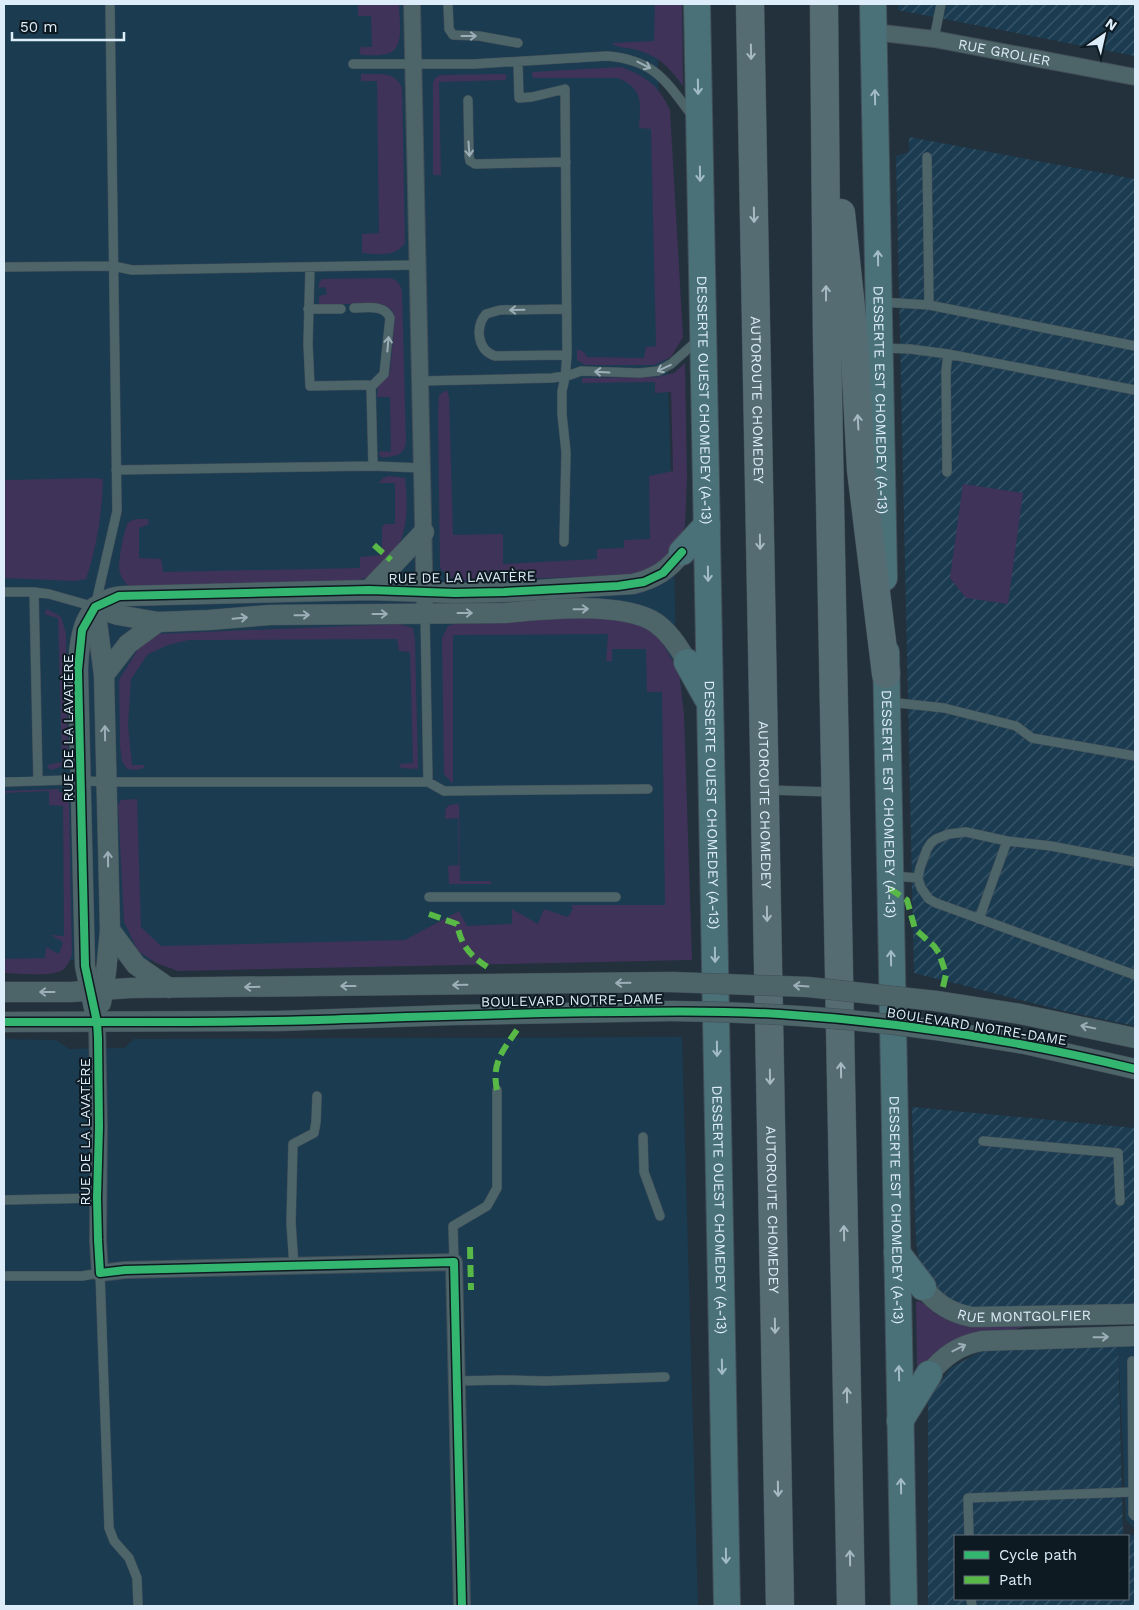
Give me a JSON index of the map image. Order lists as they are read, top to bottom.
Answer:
{
  "streets": {
    "highway": ["AUTOROUTE CHOMEDEY"],
    "main road": ["DESSERTE OUEST CHOMEDEY (A-13)", "DESSERTE EST CHOMEDEY (A-13)"],
    "street": [
      "RUE GROLIER",
      "RUE DE LA LAVATÈRE",
      "BOULEVARD NOTRE-DAME",
      "RUE MONTGOLFIER"
    ]
  },
  "crossings": [
    ["RUE GROLIER", "DESSERTE EST CHOMEDEY (A-13)"],
    ["RUE DE LA LAVATÈRE", "BOULEVARD NOTRE-DAME"]
  ],
  "one_way": ["DESSERTE OUEST CHOMEDEY (A-13)", "DESSERTE EST CHOMEDEY (A-13)"],
  "legend": ["Cycle path", "Path"],
  "scale_bar": "50 m",
  "north": "top right"
}
